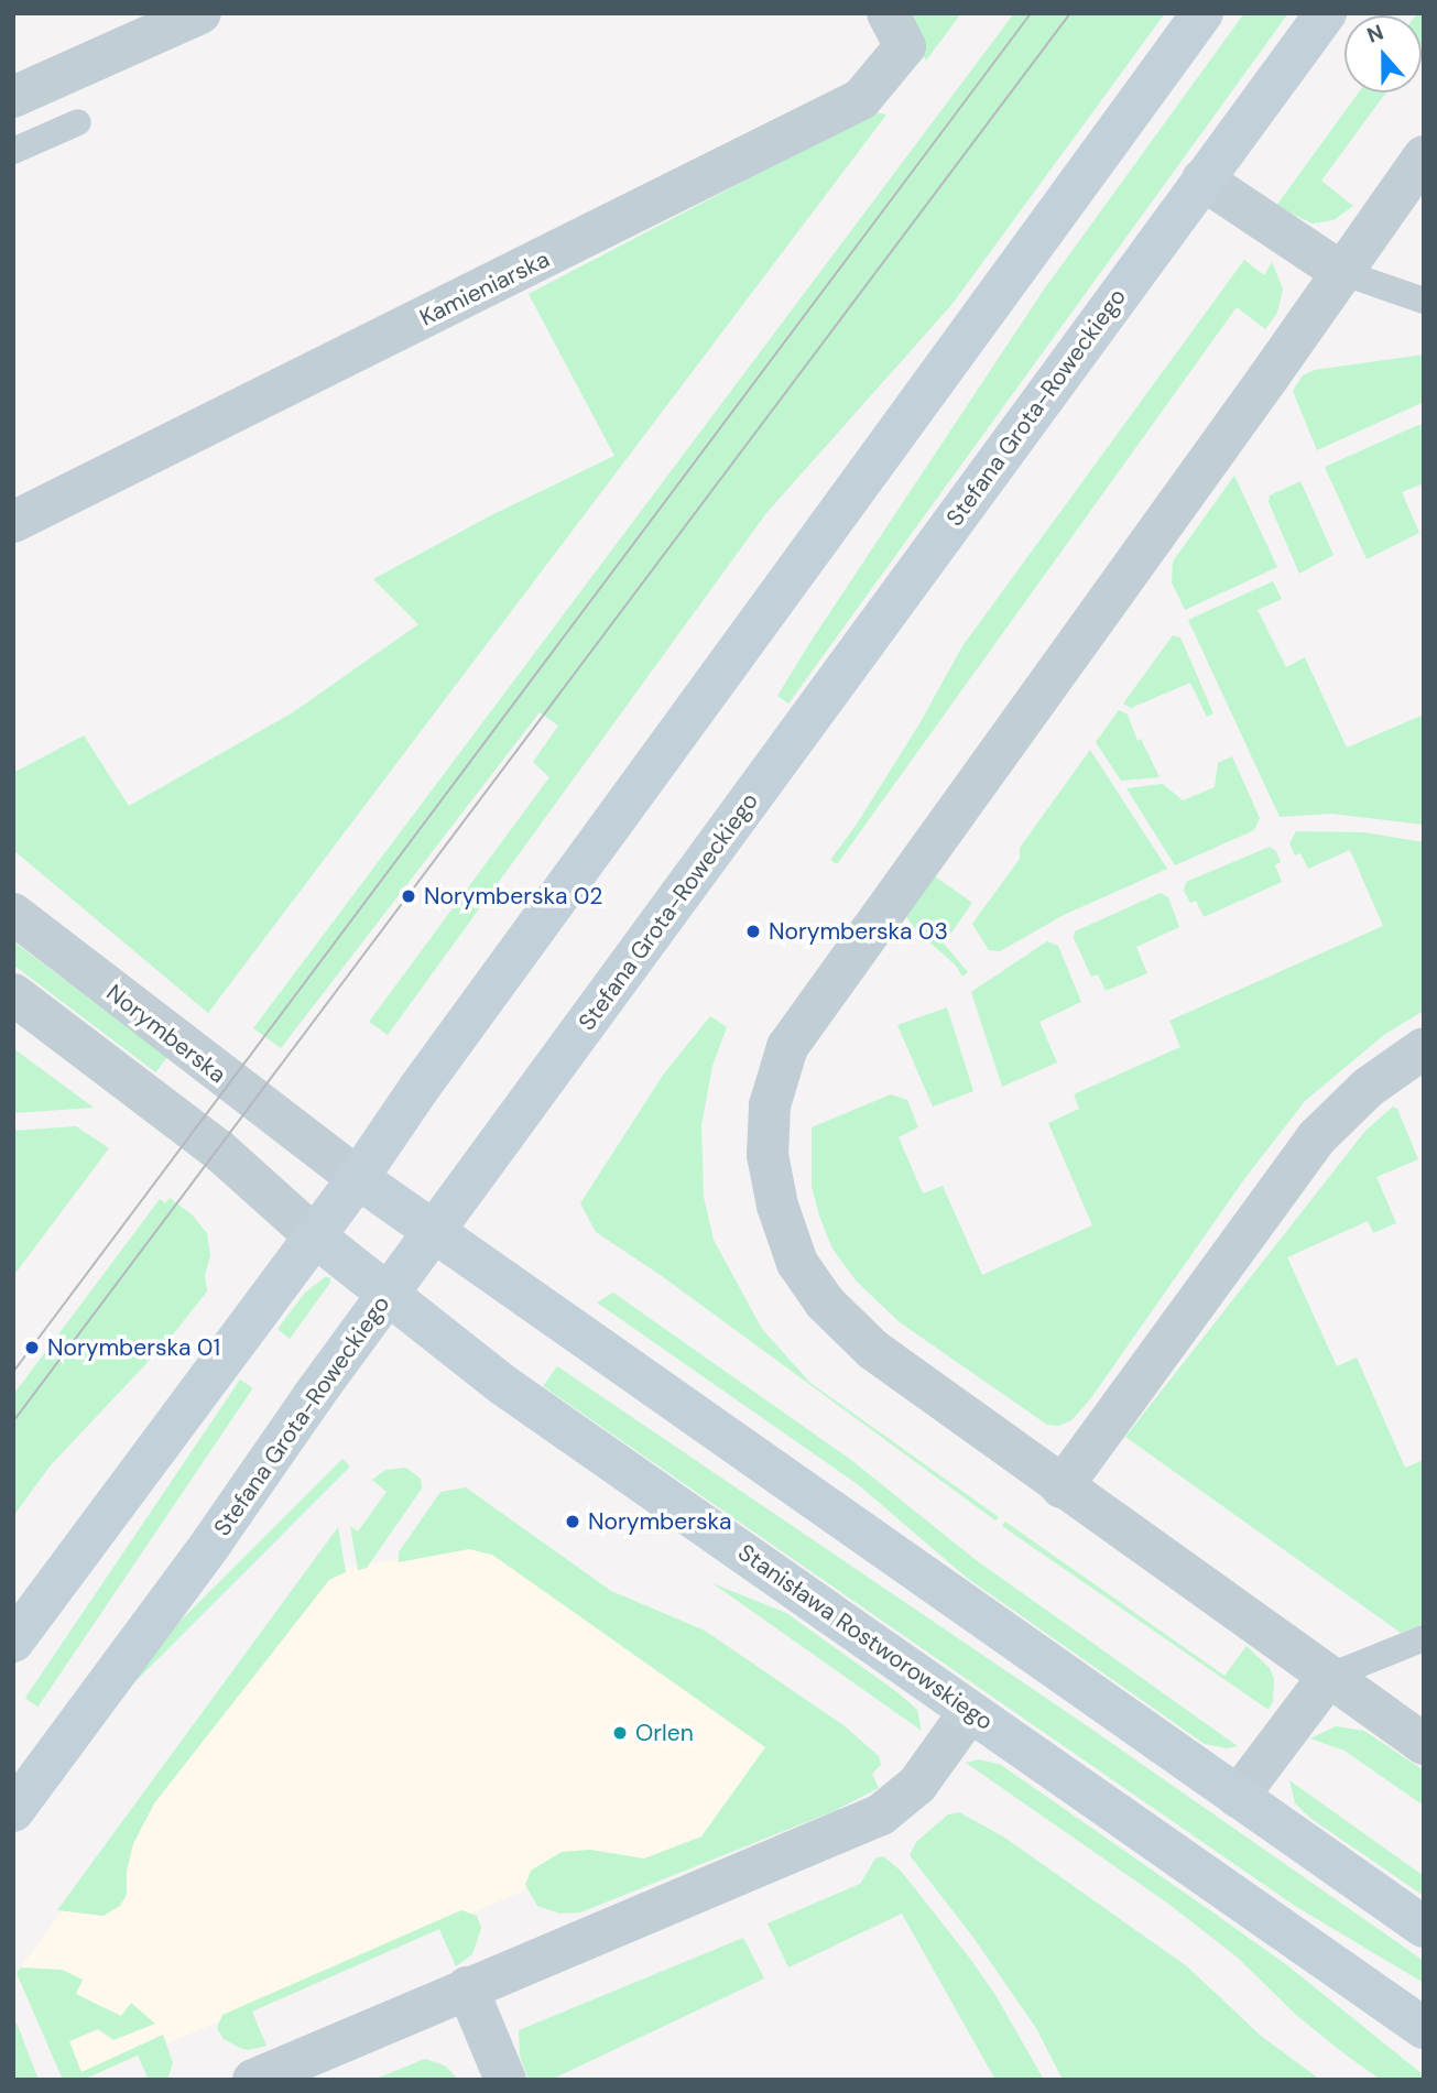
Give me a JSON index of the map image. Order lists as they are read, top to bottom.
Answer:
{
  "streets": {
    "main road": ["Stefana Grota-Roweckiego", "Norymberska", "Stanisława Rostworowskiego"],
    "street": ["Kamieniarska"]
  },
  "crossings": [
    ["Stefana Grota-Roweckiego", "Norymberska"],
    ["Stefana Grota-Roweckiego", "Stanisława Rostworowskiego"]
  ],
  "places": [
    "Norymberska 02",
    "Norymberska 03",
    "Norymberska 01",
    "Norymberska",
    "Orlen"
  ],
  "north": "top"
}
